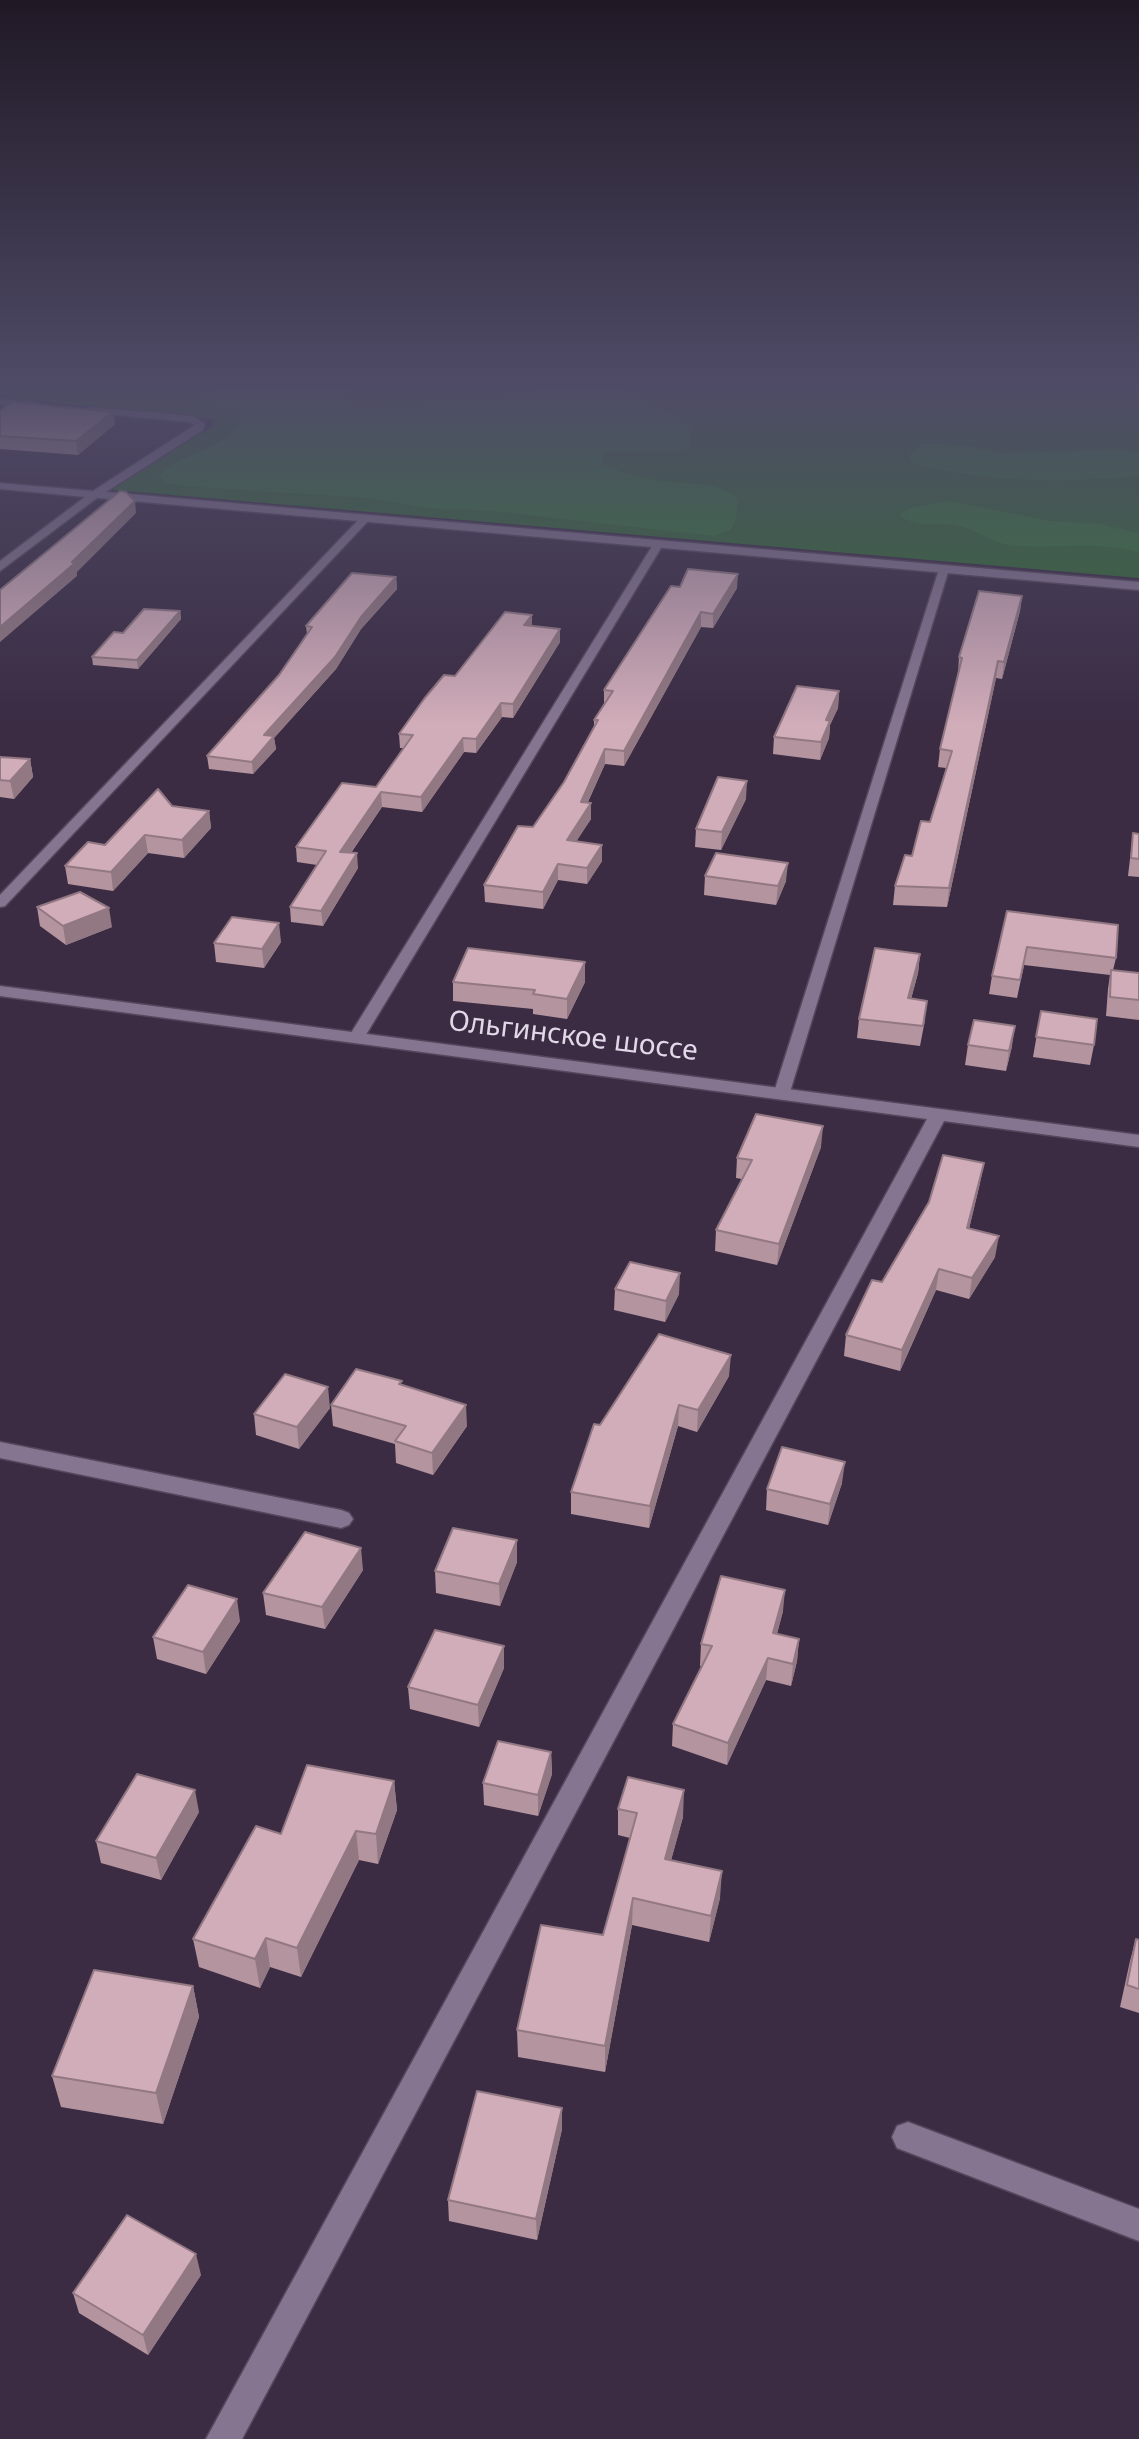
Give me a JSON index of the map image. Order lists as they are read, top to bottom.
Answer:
{
  "streets": {
    "street": ["Ольгинское шоссе"]
  }
}
